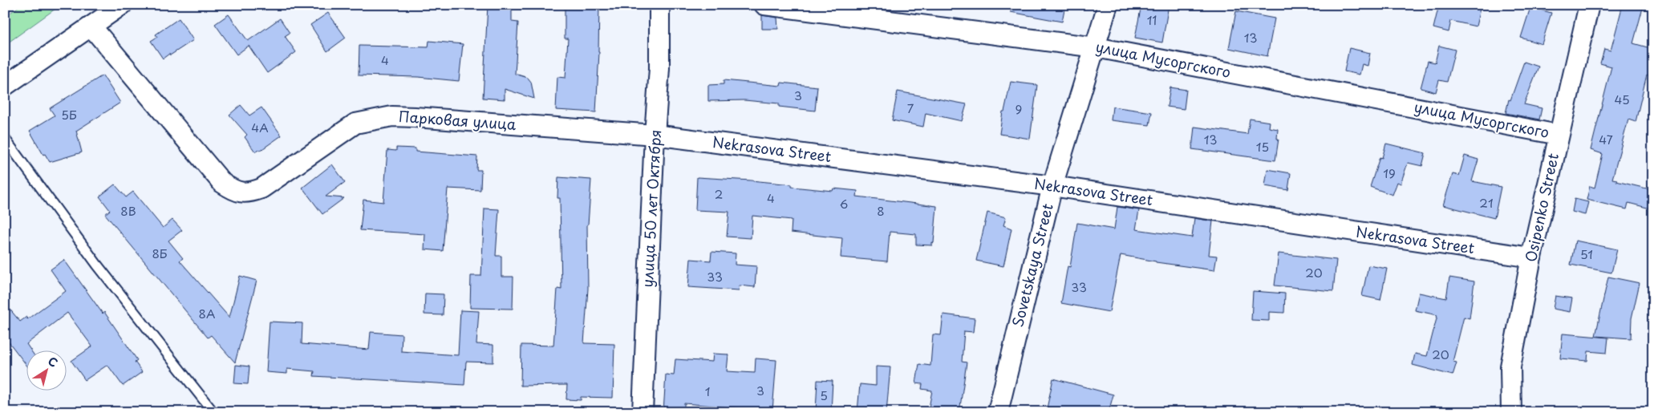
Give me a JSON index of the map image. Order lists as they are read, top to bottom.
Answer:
{
  "streets": {
    "street": [
      "улица Мусоргского",
      "Парковая улица",
      "Nekrasova Street",
      "Osipenko Street",
      "улица 50 лет Октября",
      "Sovetskaya Street"
    ]
  },
  "crossings": [
    ["улица Мусоргского", "Osipenko Street"],
    ["улица Мусоргского", "Sovetskaya Street"],
    ["Парковая улица", "Nekrasova Street"],
    ["Парковая улица", "улица 50 лет Октября"],
    ["Nekrasova Street", "Osipenko Street"],
    ["Nekrasova Street", "улица 50 лет Октября"],
    ["Nekrasova Street", "Sovetskaya Street"]
  ],
  "house_numbers": [
    "11",
    "13",
    "4",
    "3",
    "45",
    "7",
    "9",
    "5Б",
    "4А",
    "13",
    "47",
    "15",
    "19",
    "2",
    "4",
    "21",
    "6",
    "8В",
    "8",
    "8Б",
    "51",
    "20",
    "33",
    "33",
    "8А",
    "20",
    "3",
    "1",
    "5"
  ],
  "north": "top right"
}
